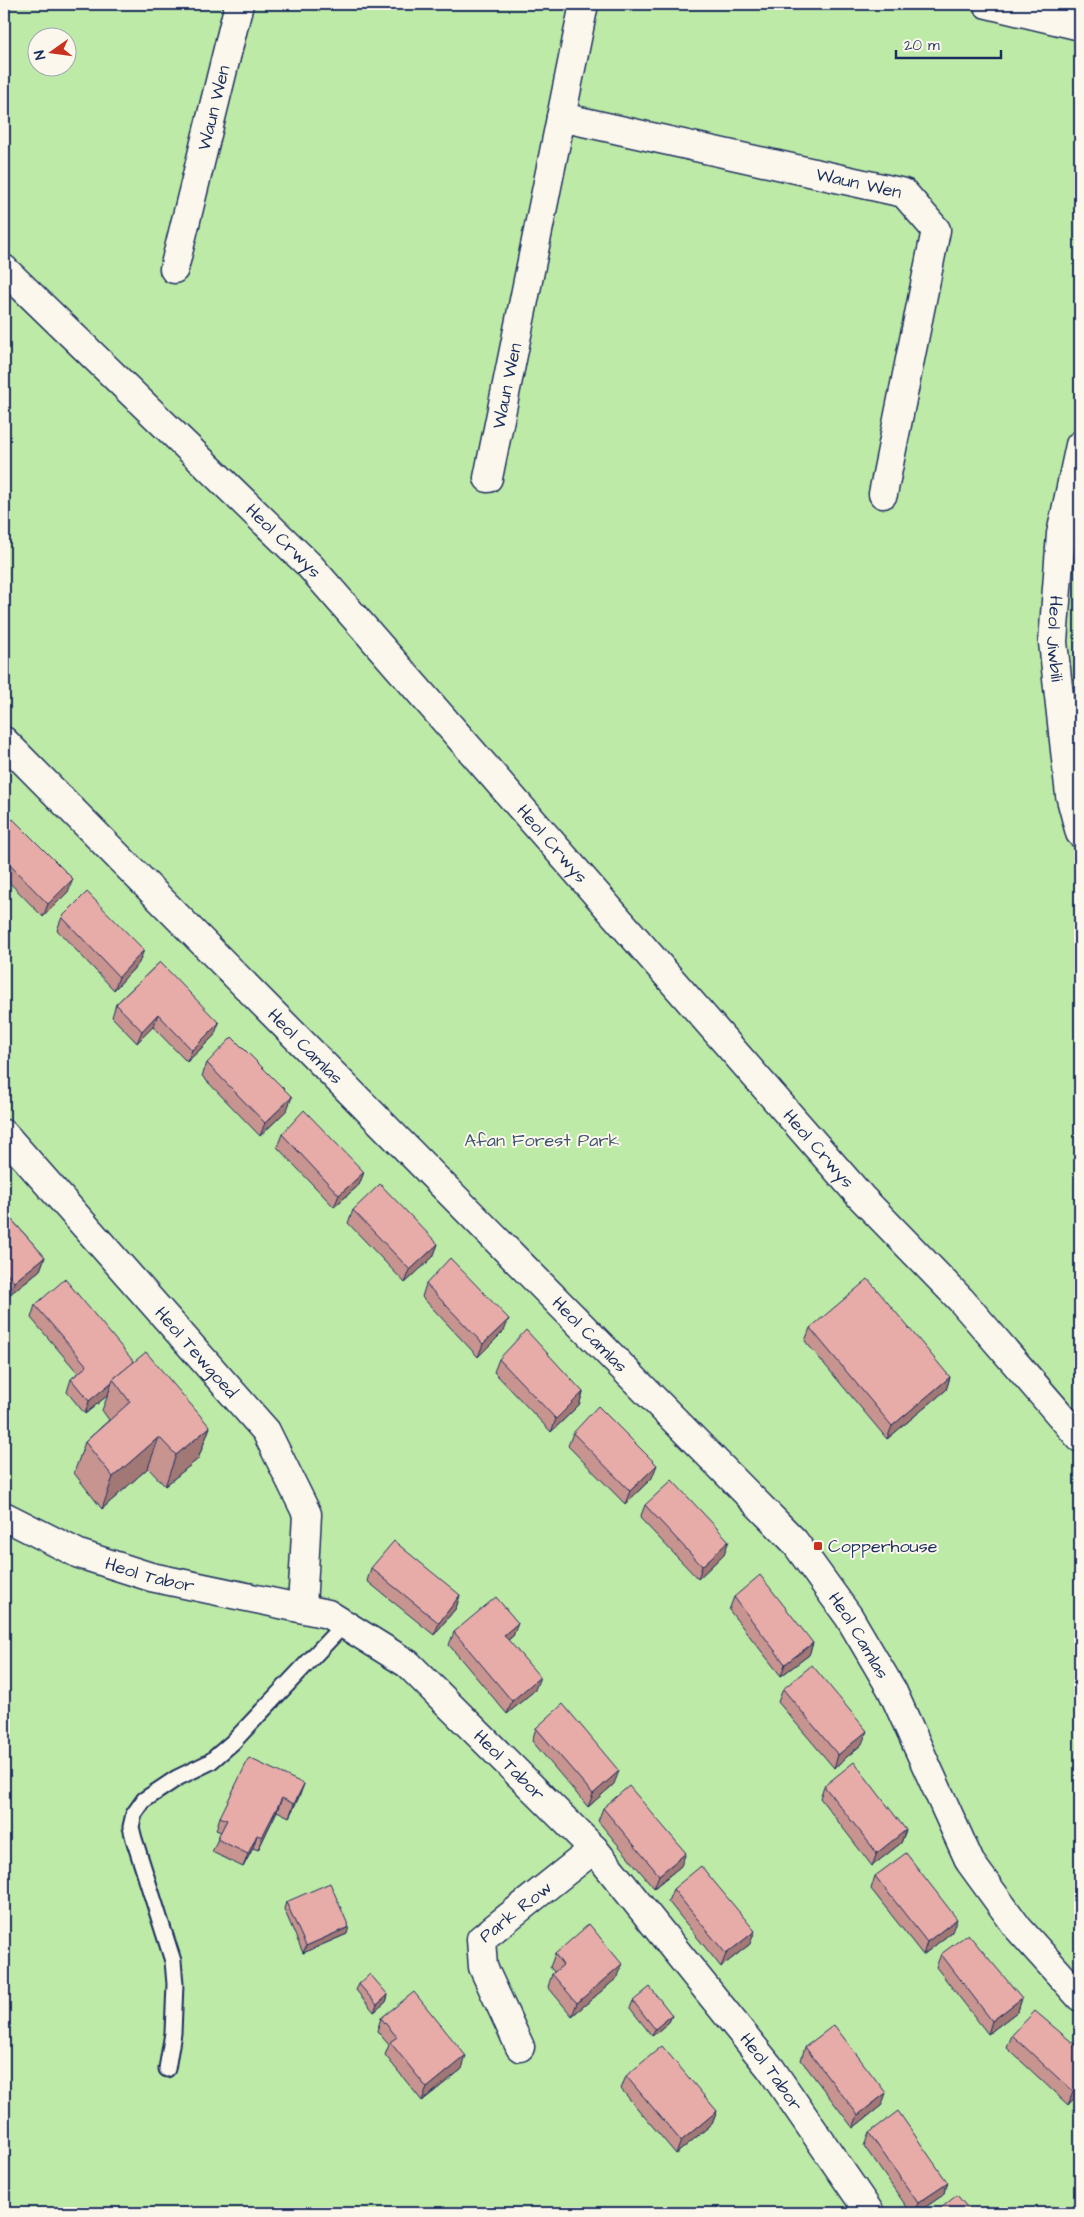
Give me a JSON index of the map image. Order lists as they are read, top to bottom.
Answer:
{
  "streets": {
    "street": [
      "Waun Wen",
      "Heol Crwys",
      "Heol Jiwbili",
      "Heol Camlas",
      "Heol Tewgoed",
      "Heol Tabor",
      "Park Row"
    ]
  },
  "crossings": [
    ["Heol Tewgoed", "Heol Tabor"],
    ["Heol Tabor", "Park Row"]
  ],
  "parks": ["Afan Forest Park"],
  "places": {
    "transit": ["Copperhouse"]
  },
  "scale_bar": "20 m",
  "north": "left"
}
